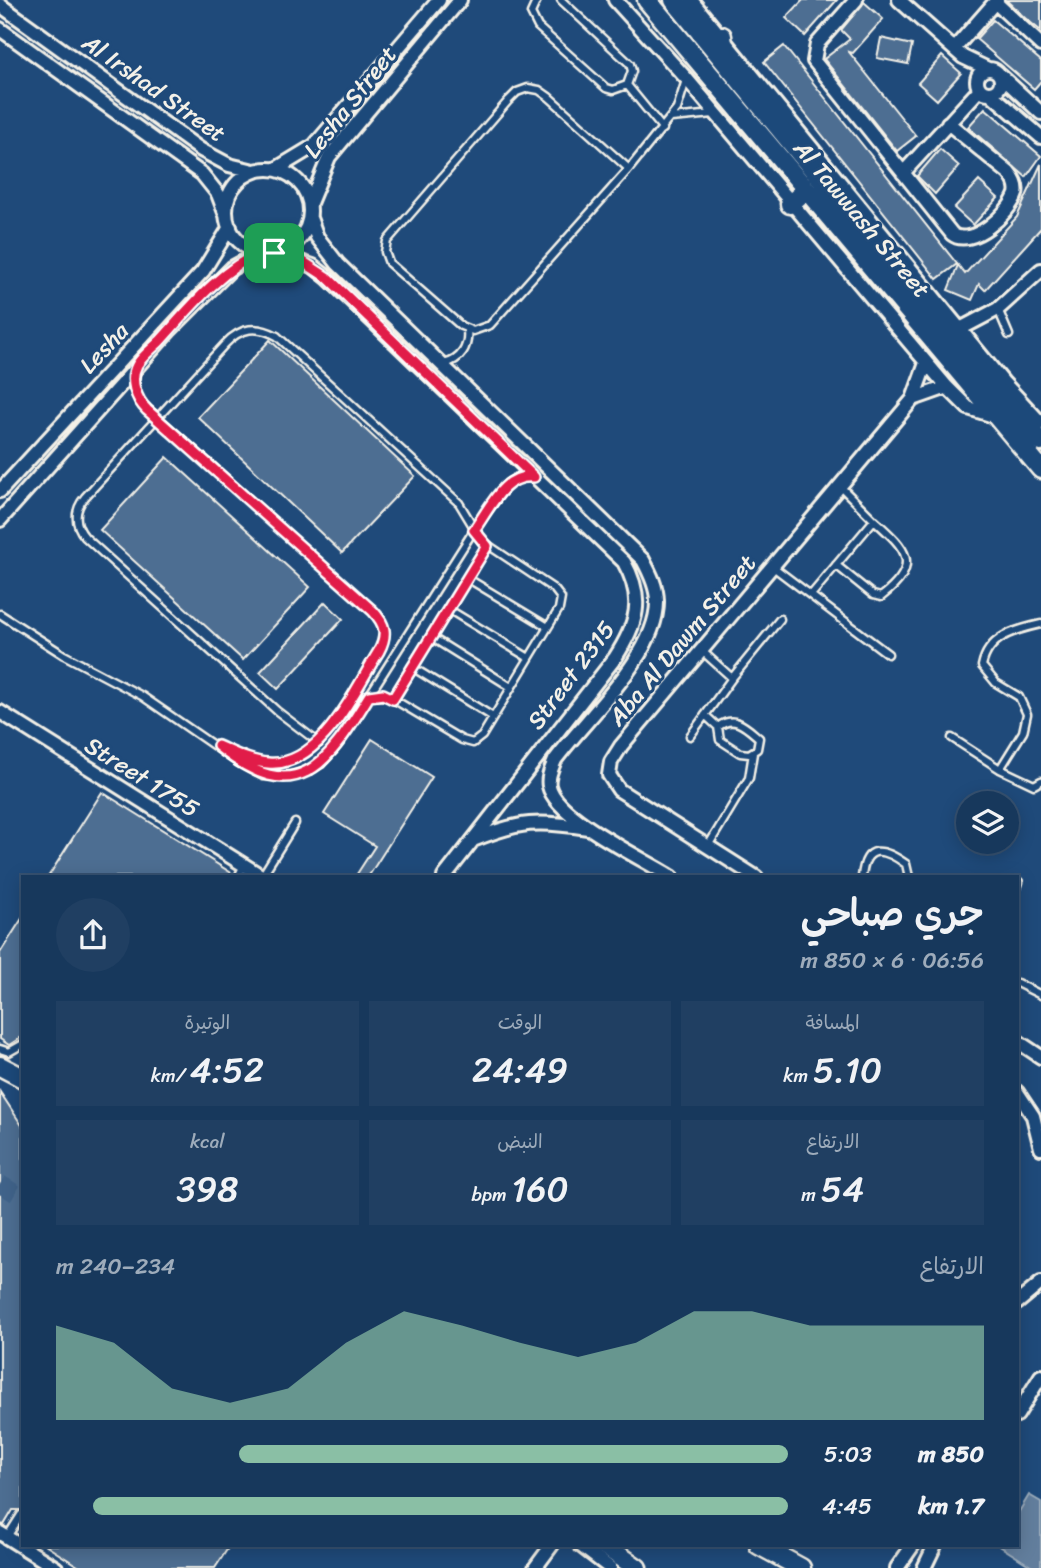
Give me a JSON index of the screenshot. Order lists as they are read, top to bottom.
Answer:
{
  "streets": {
    "street": [
      "Al Irshad Street",
      "Lesha Street",
      "Al Tawwash Street",
      "Lesha",
      "Aba Al Dawm Street",
      "Street 2315",
      "Street 1755"
    ]
  },
  "crossings": [
    ["Al Irshad Street", "Lesha Street"],
    ["Al Irshad Street", "Lesha"],
    ["Al Irshad Street", "Street 2315"],
    ["Lesha Street", "Lesha"],
    ["Lesha Street", "Street 2315"],
    ["Lesha", "Street 2315"]
  ],
  "page": {
    "heading": ["جري صباحي", "06:56 · 6 × 850 m"],
    "stats": [
      ["المسافة", "5.10 km"],
      ["الوقت", "24:49"],
      ["الوتيرة", "4:52 /km"],
      ["الارتفاع", "54 m"],
      ["النبض", "160 bpm"],
      ["kcal", "398"]
    ],
    "chart": ["الارتفاع", "234–240 m"],
    "list": [
      {
        "name": "850 m",
        "note": "5:03"
      },
      {
        "name": "1.7 km",
        "note": "4:45"
      }
    ]
  }
}
